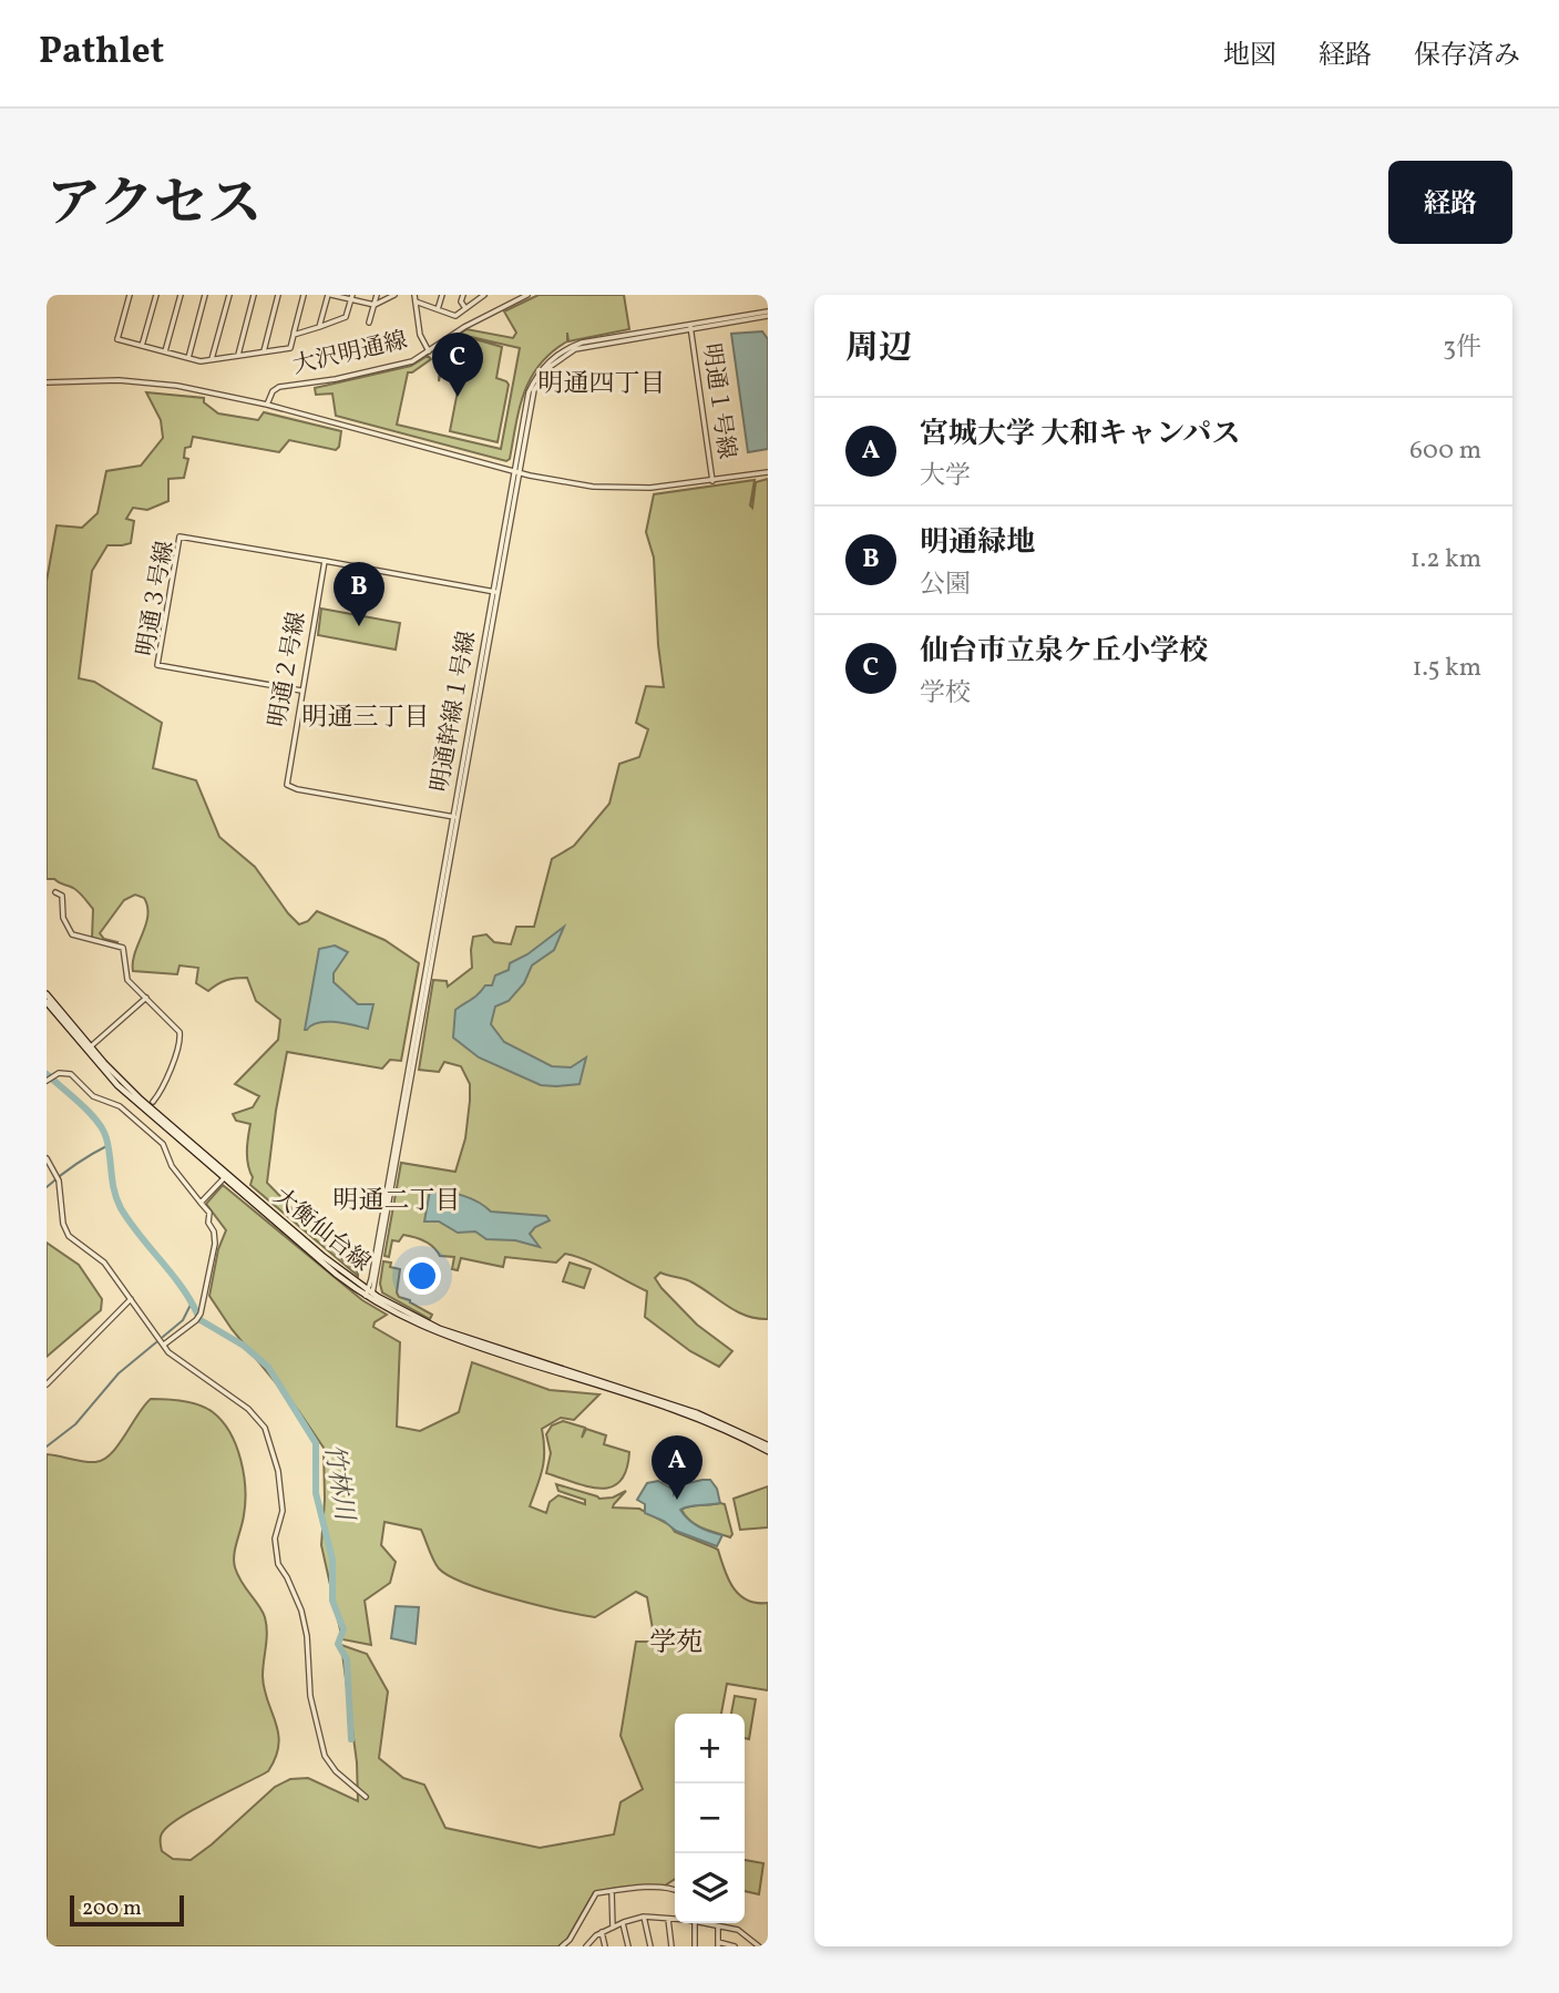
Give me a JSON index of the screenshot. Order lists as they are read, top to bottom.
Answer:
{
  "streets": {
    "main road": ["大衡仙台線"],
    "street": [
      "大沢明通線",
      "明通１号線",
      "明通３号線",
      "明通２号線",
      "明通幹線１号線"
    ]
  },
  "crossings": [
    ["明通１号線", "明通幹線１号線"],
    ["明通３号線", "明通２号線"],
    ["明通２号線", "明通幹線１号線"],
    ["明通幹線１号線", "大衡仙台線"]
  ],
  "districts": [
    "明通四丁目",
    "明通三丁目",
    "明通二丁目",
    "学苑"
  ],
  "water": ["竹林川"],
  "scale_bar": "200 m",
  "page": {
    "header": "Pathlet",
    "nav": ["地図", "経路", "保存済み"],
    "title": "アクセス",
    "buttons": "経路",
    "heading": ["周辺", "3件"],
    "pins": ["C", "B", "A"],
    "list": [
      {
        "mark": "A",
        "name": "宮城大学 大和キャンパス",
        "note": "大学",
        "value": "600 m"
      },
      {
        "mark": "B",
        "name": "明通緑地",
        "note": "公園",
        "value": "1.2 km"
      },
      {
        "mark": "C",
        "name": "仙台市立泉ケ丘小学校",
        "note": "学校",
        "value": "1.5 km"
      }
    ],
    "map_buttons": ["+", "−"],
    "scale": "200 m"
  }
}
